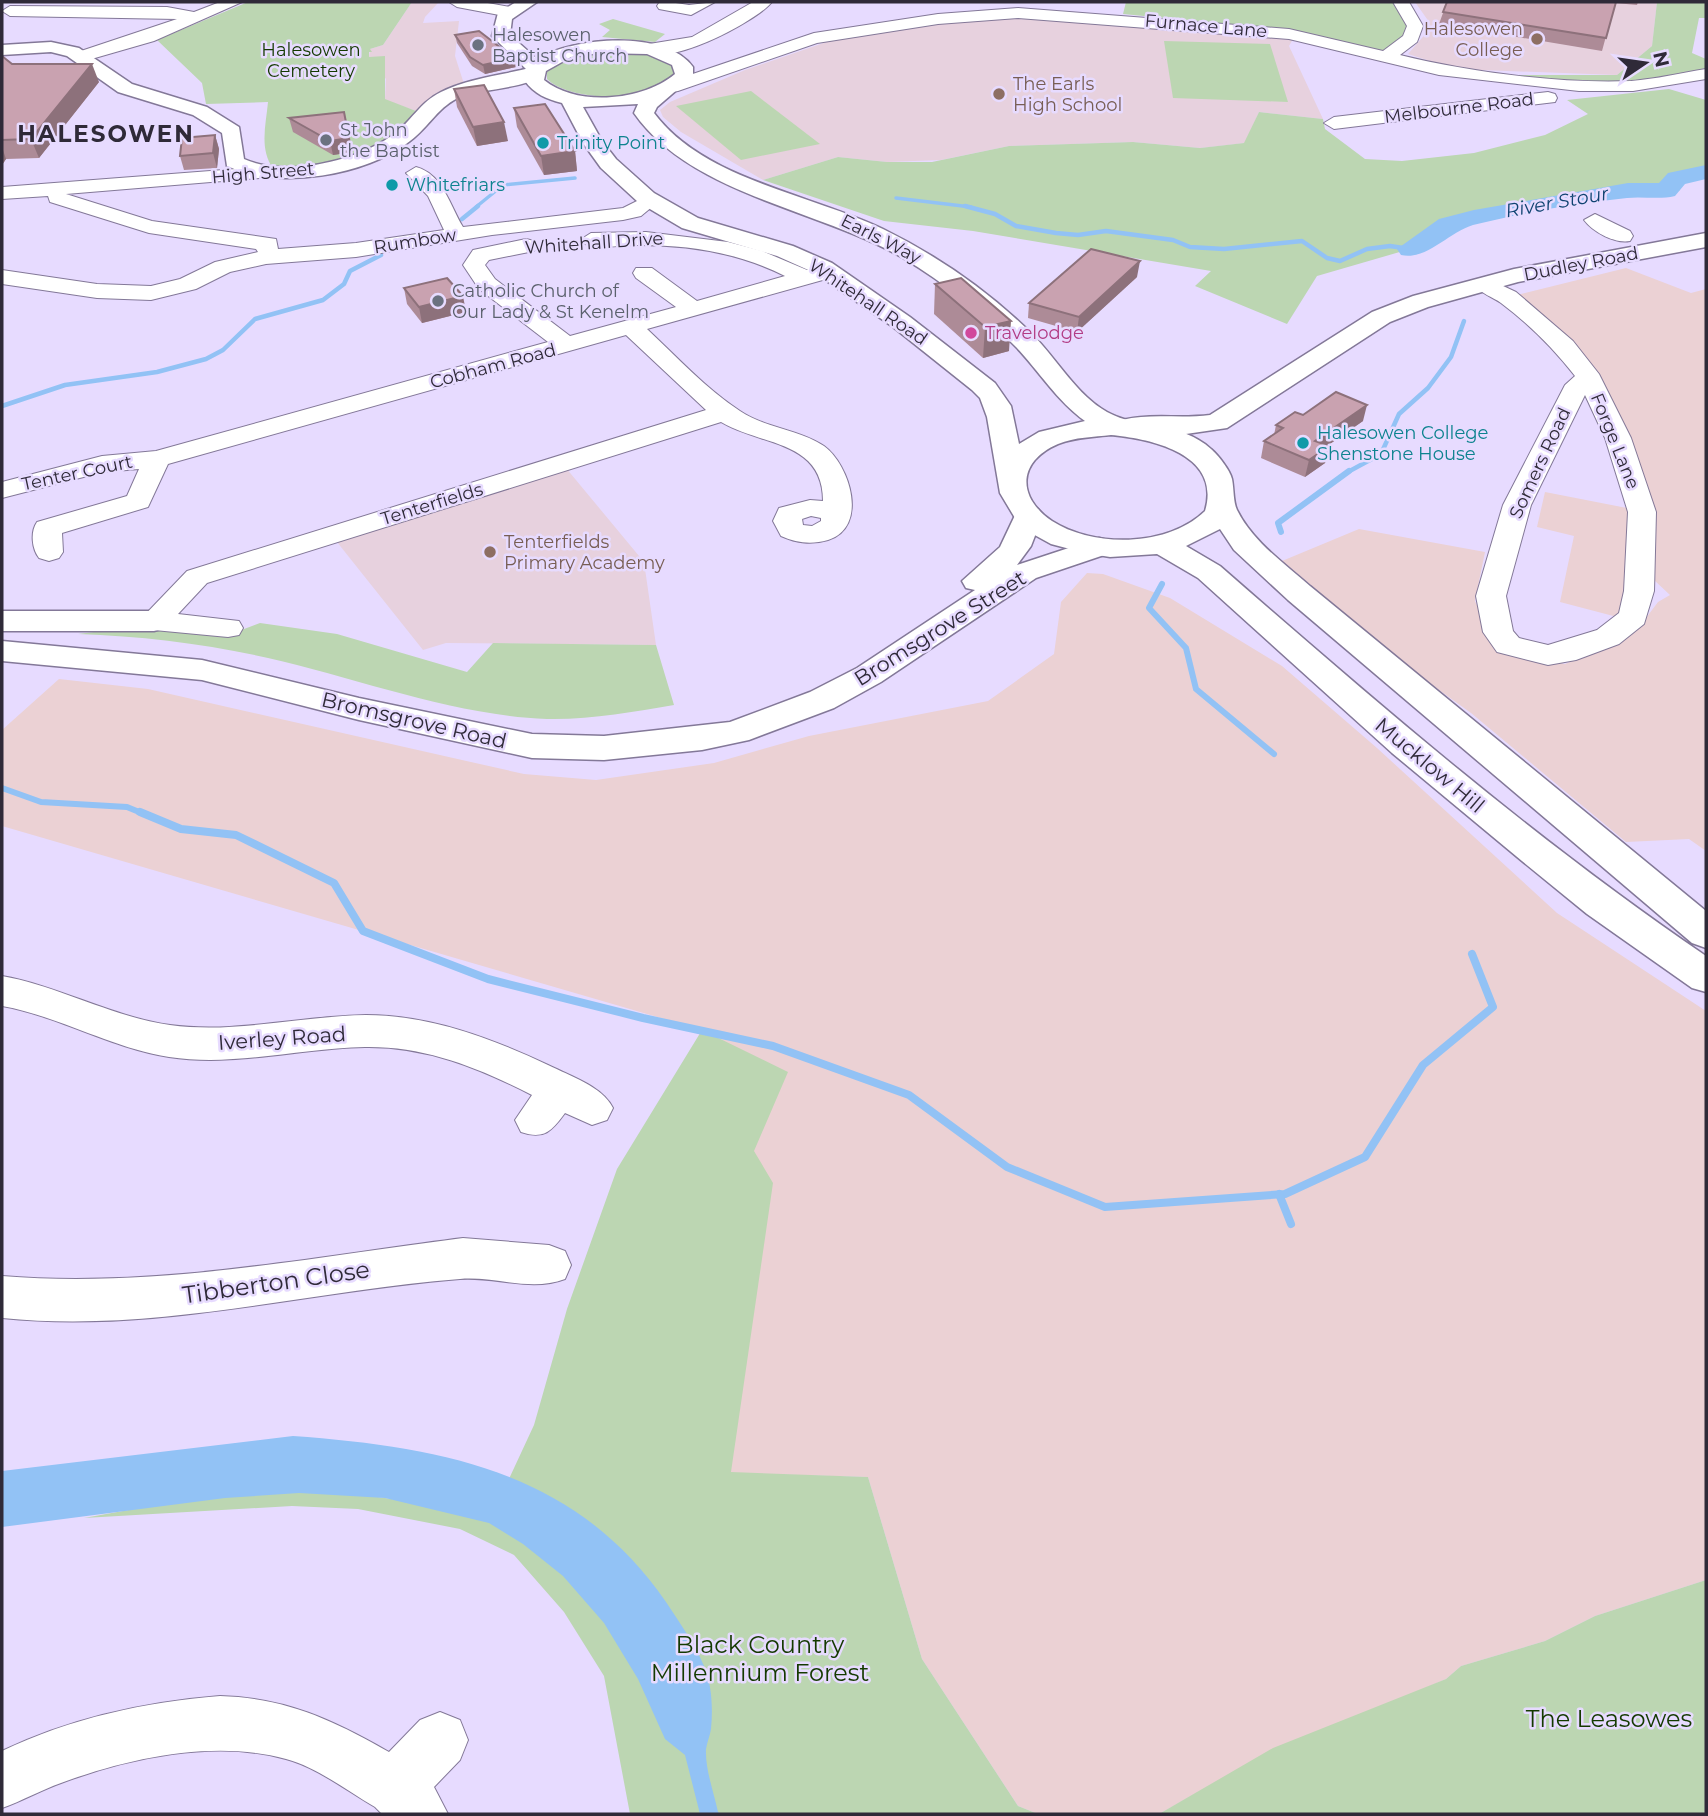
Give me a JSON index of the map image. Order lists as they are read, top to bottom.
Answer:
{
  "streets": {
    "main road": [
      "High Street",
      "Earls Way",
      "Dudley Road",
      "Whitehall Road",
      "Bromsgrove Street",
      "Bromsgrove Road",
      "Mucklow Hill"
    ],
    "street": [
      "Furnace Lane",
      "Melbourne Road",
      "Rumbow",
      "Whitehall Drive",
      "Cobham Road",
      "Forge Lane",
      "Somers Road",
      "Tenter Court",
      "Tenterfields",
      "Iverley Road",
      "Tibberton Close"
    ]
  },
  "crossings": [
    ["Furnace Lane", "Melbourne Road"],
    ["Furnace Lane", "Earls Way"],
    ["Earls Way", "Whitehall Road"],
    ["Earls Way", "Bromsgrove Street"],
    ["Earls Way", "Mucklow Hill"],
    ["Rumbow", "Whitehall Road"],
    ["Whitehall Drive", "Whitehall Road"],
    ["Whitehall Drive", "Cobham Road"],
    ["Dudley Road", "Forge Lane"],
    ["Whitehall Road", "Cobham Road"],
    ["Whitehall Road", "Bromsgrove Street"],
    ["Whitehall Road", "Mucklow Hill"],
    ["Cobham Road", "Tenter Court"],
    ["Forge Lane", "Somers Road"],
    ["Bromsgrove Street", "Bromsgrove Road"],
    ["Bromsgrove Street", "Mucklow Hill"]
  ],
  "districts": ["HALESOWEN"],
  "water": ["River Stour"],
  "parks": ["Halesowen Cemetery", "Black Country Millennium Forest", "The Leasowes"],
  "places": [
    "Halesowen College",
    "Halesowen Baptist Church",
    "The Earls High School",
    "St John the Baptist",
    "Trinity Point",
    "Whitefriars",
    "Catholic Church of Our Lady & St Kenelm",
    "Travelodge",
    "Halesowen College Shenstone House",
    "Tenterfields Primary Academy"
  ],
  "north": "right"
}
